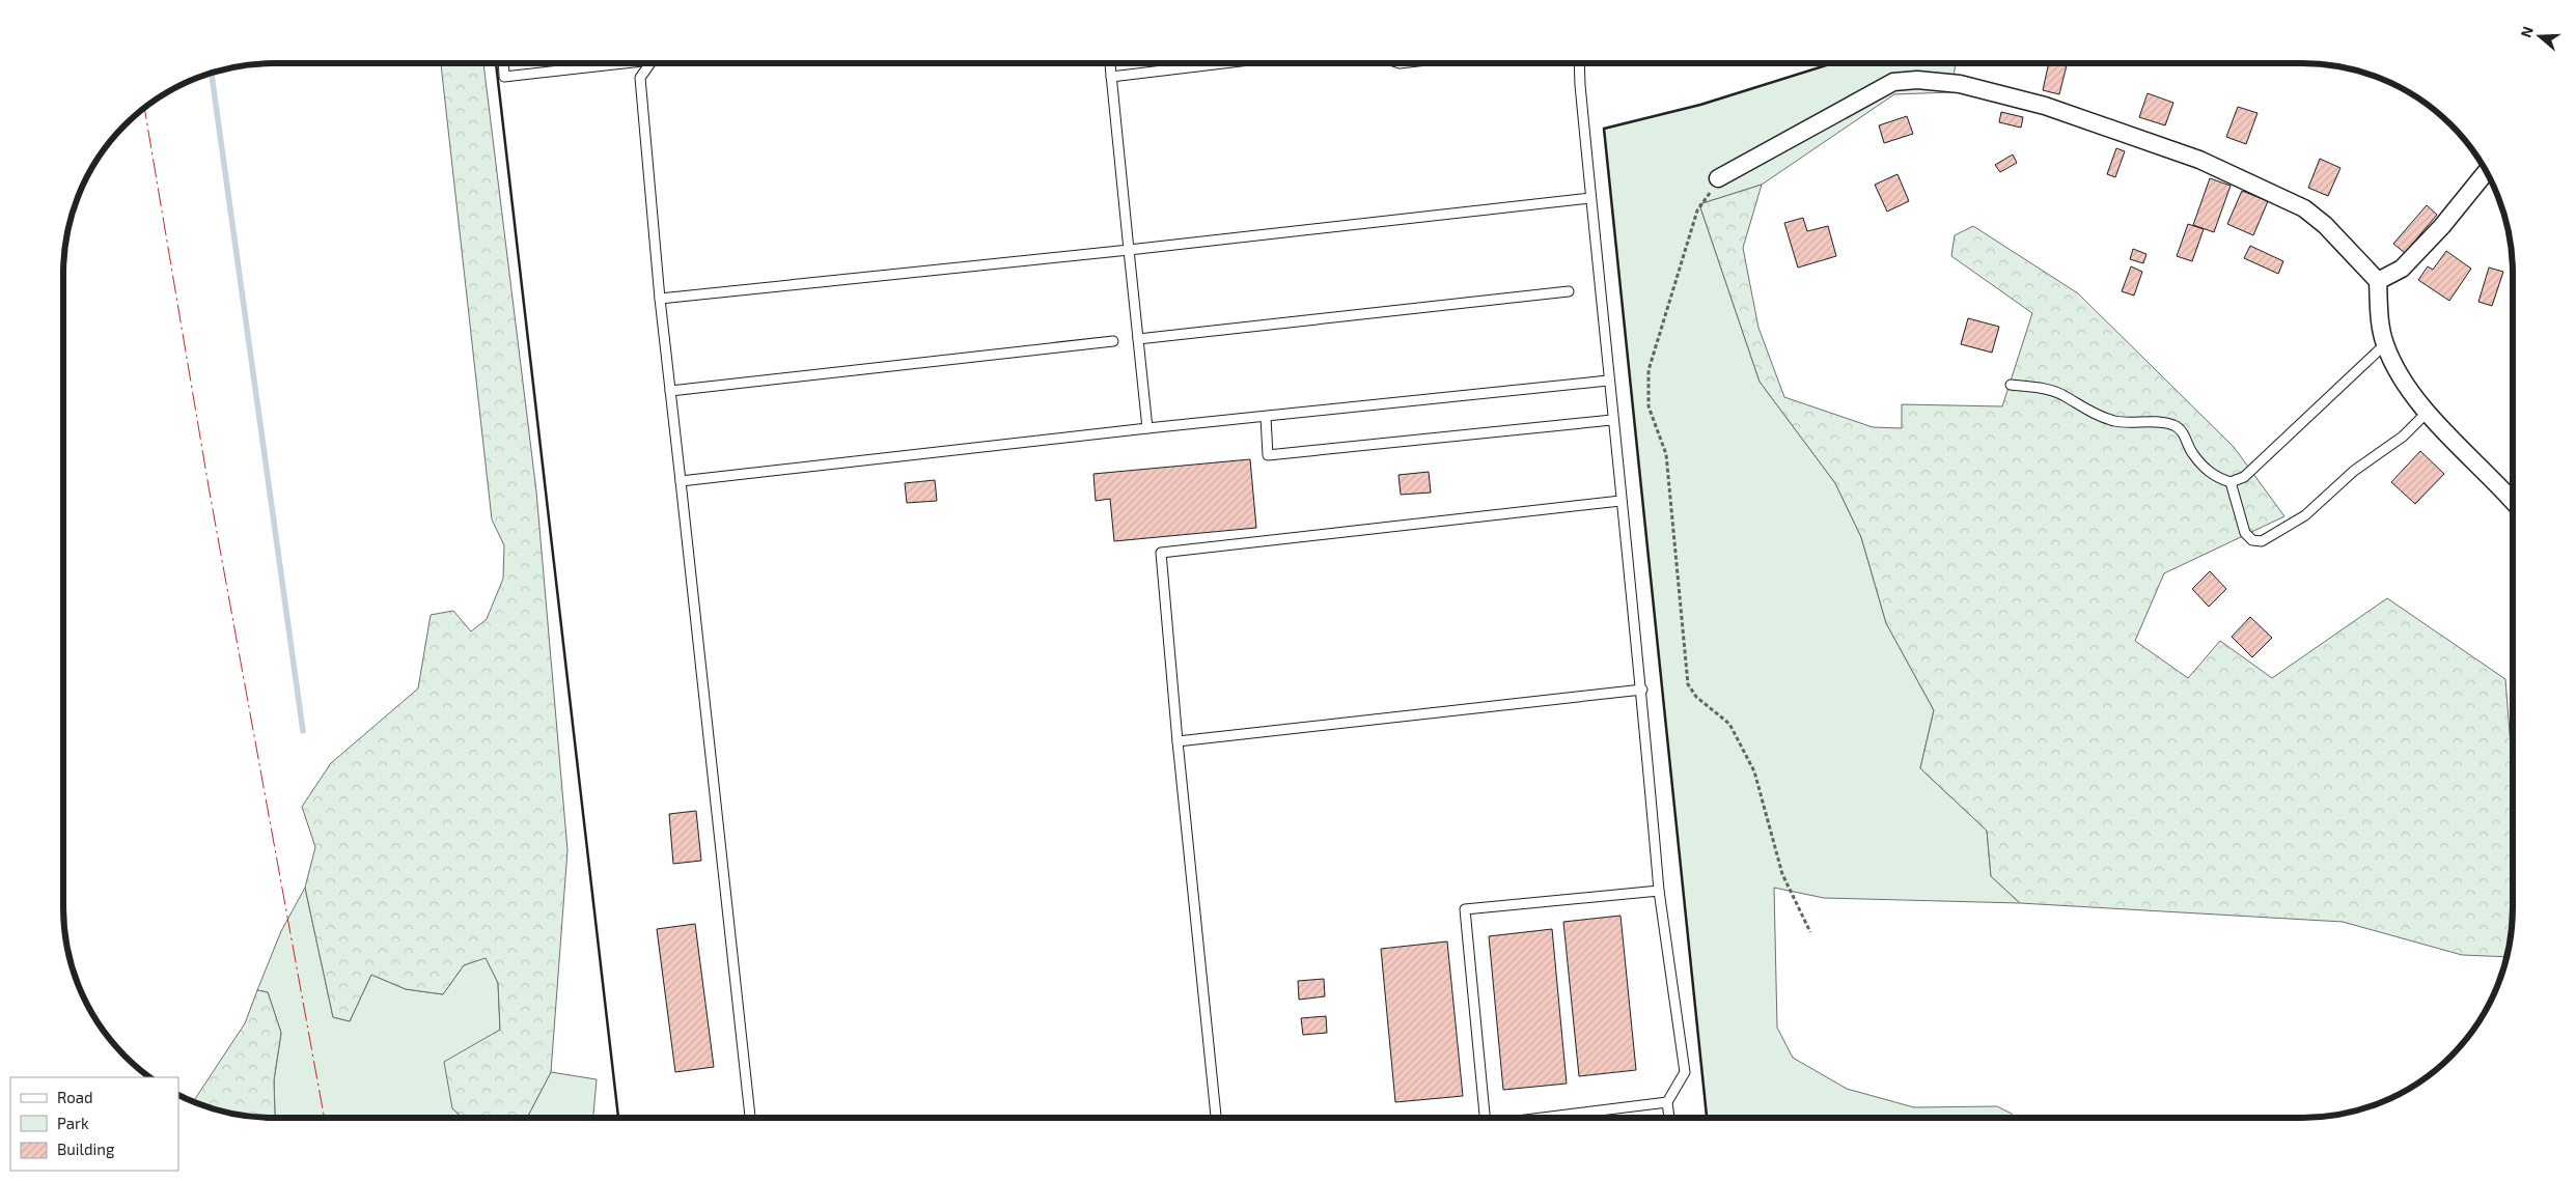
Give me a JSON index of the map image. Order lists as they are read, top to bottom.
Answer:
{
  "legend": ["Road", "Park", "Building"],
  "north": "left"
}
